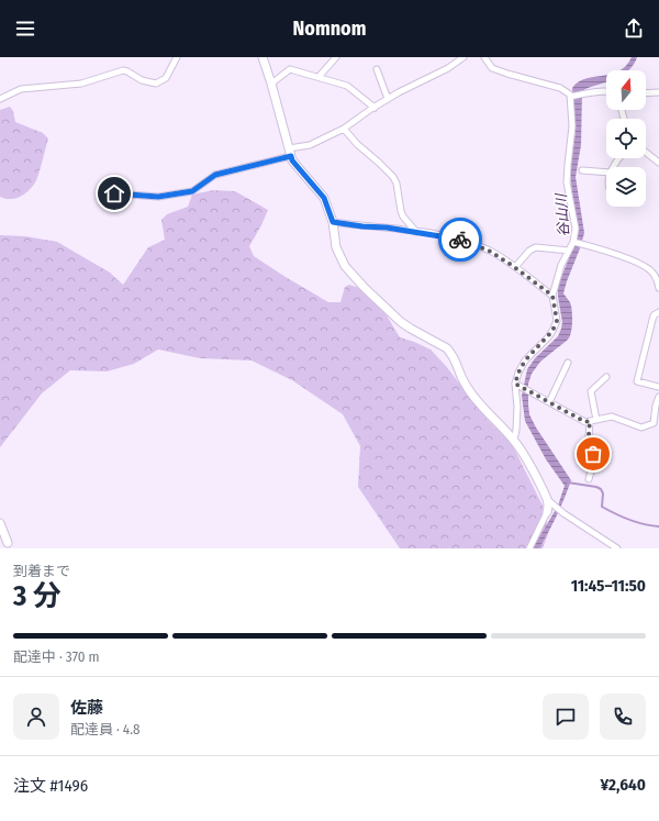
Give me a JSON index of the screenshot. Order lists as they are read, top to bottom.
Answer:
{
  "water": ["谷山川"],
  "north": "top",
  "page": {
    "header": "Nomnom",
    "heading": ["3 分", "到着まで", "11:45–11:50"],
    "panel": [
      "佐藤",
      "配達員 · 4.8",
      "注文 #1496",
      "¥2,640"
    ],
    "bar": "配達中 · 370 m"
  }
}
